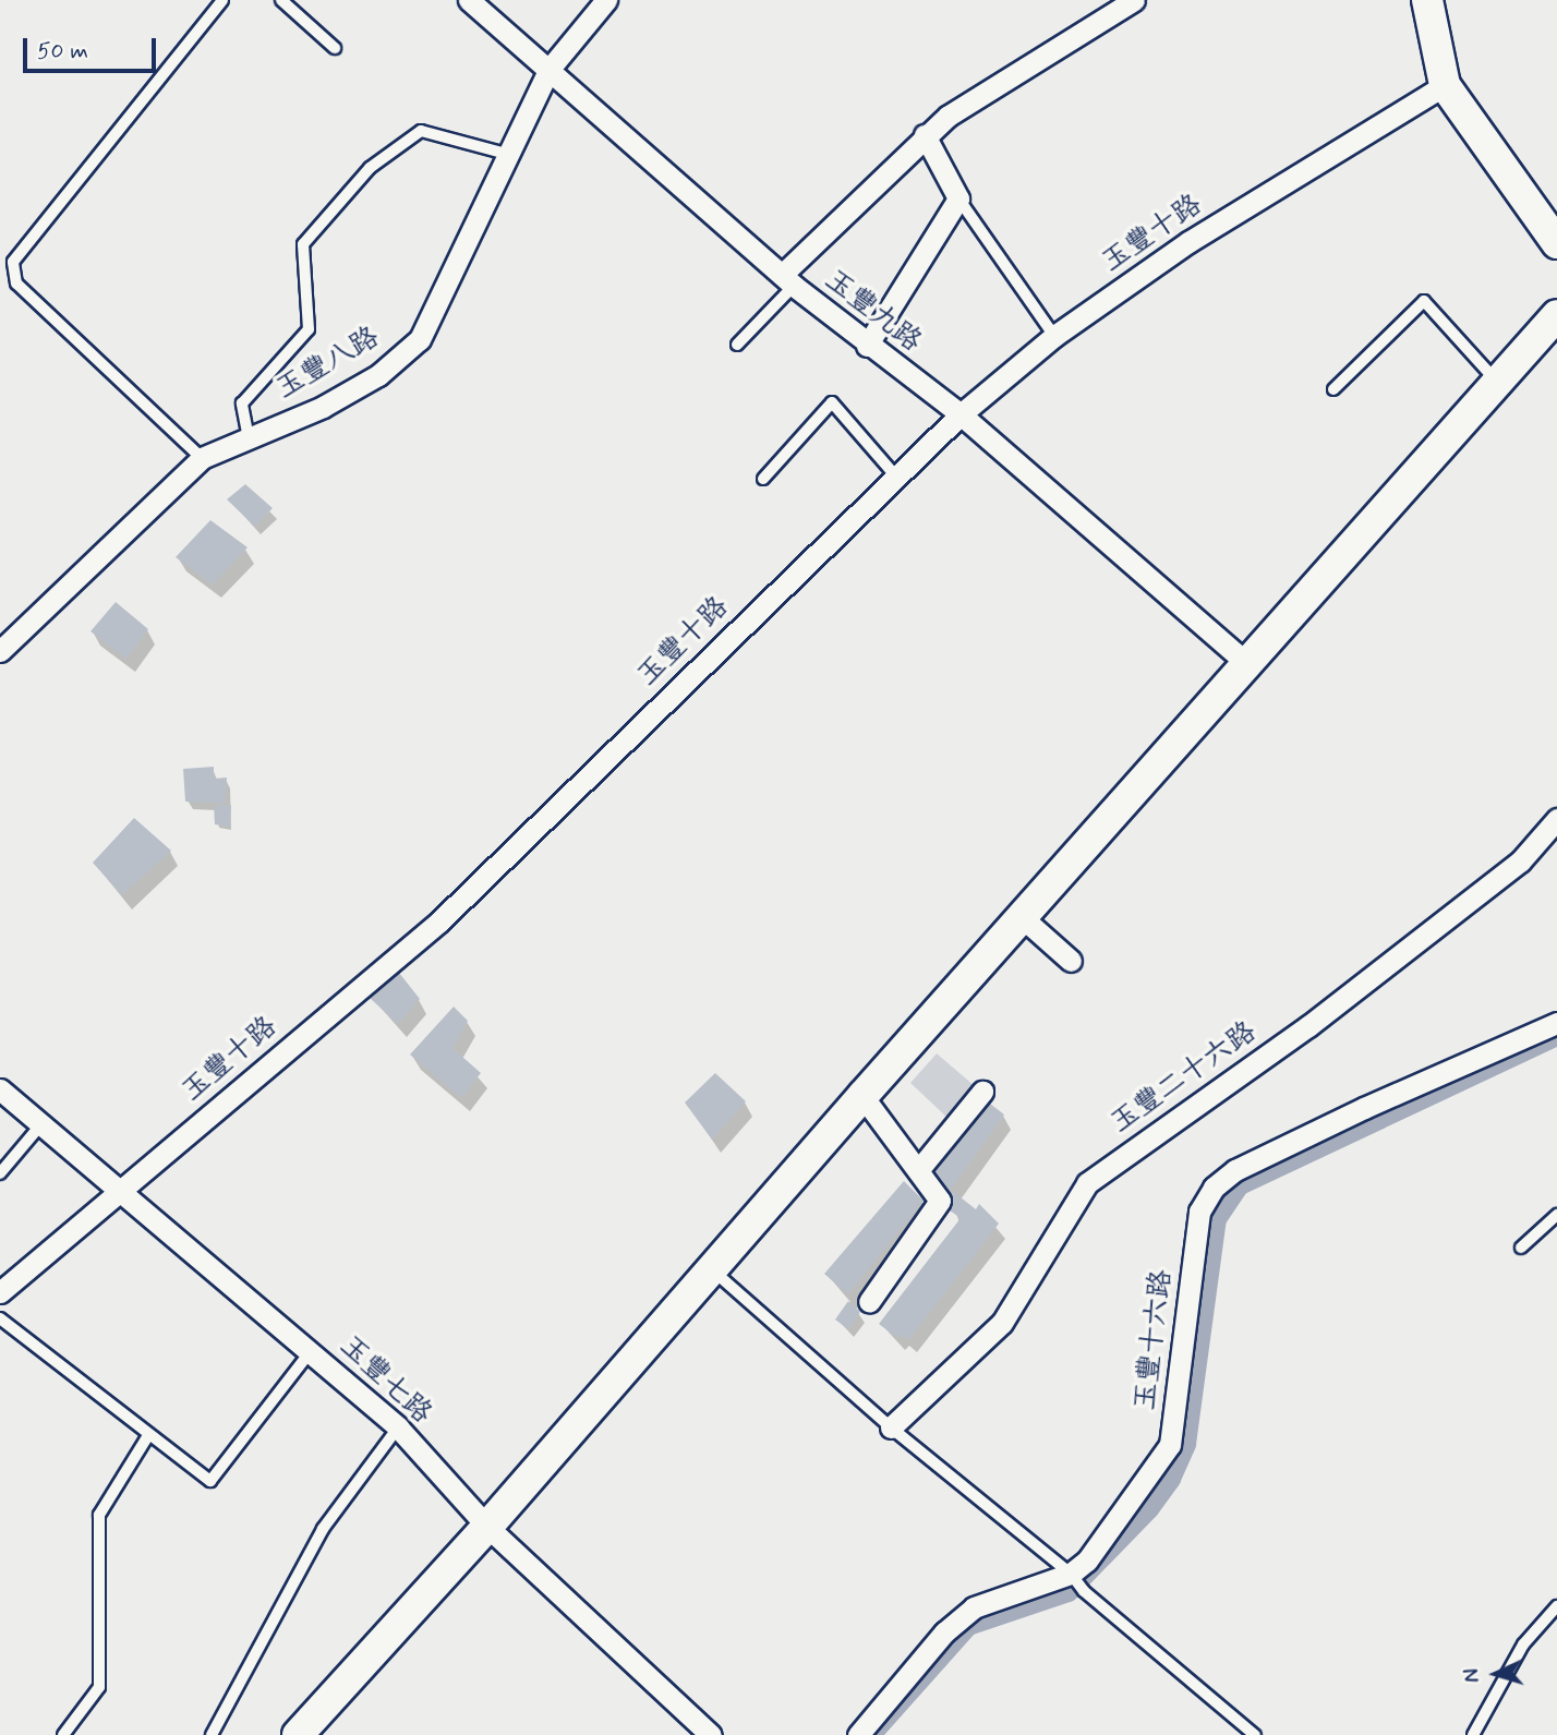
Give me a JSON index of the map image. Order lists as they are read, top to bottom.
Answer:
{
  "streets": {
    "street": [
      "玉豐十路",
      "玉豐九路",
      "玉豐八路",
      "玉豐二十六路",
      "玉豐十六路",
      "玉豐七路"
    ]
  },
  "crossings": [
    ["玉豐十路", "玉豐九路"],
    ["玉豐十路", "玉豐七路"],
    ["玉豐九路", "玉豐八路"]
  ],
  "scale_bar": "50 m",
  "north": "left"
}
